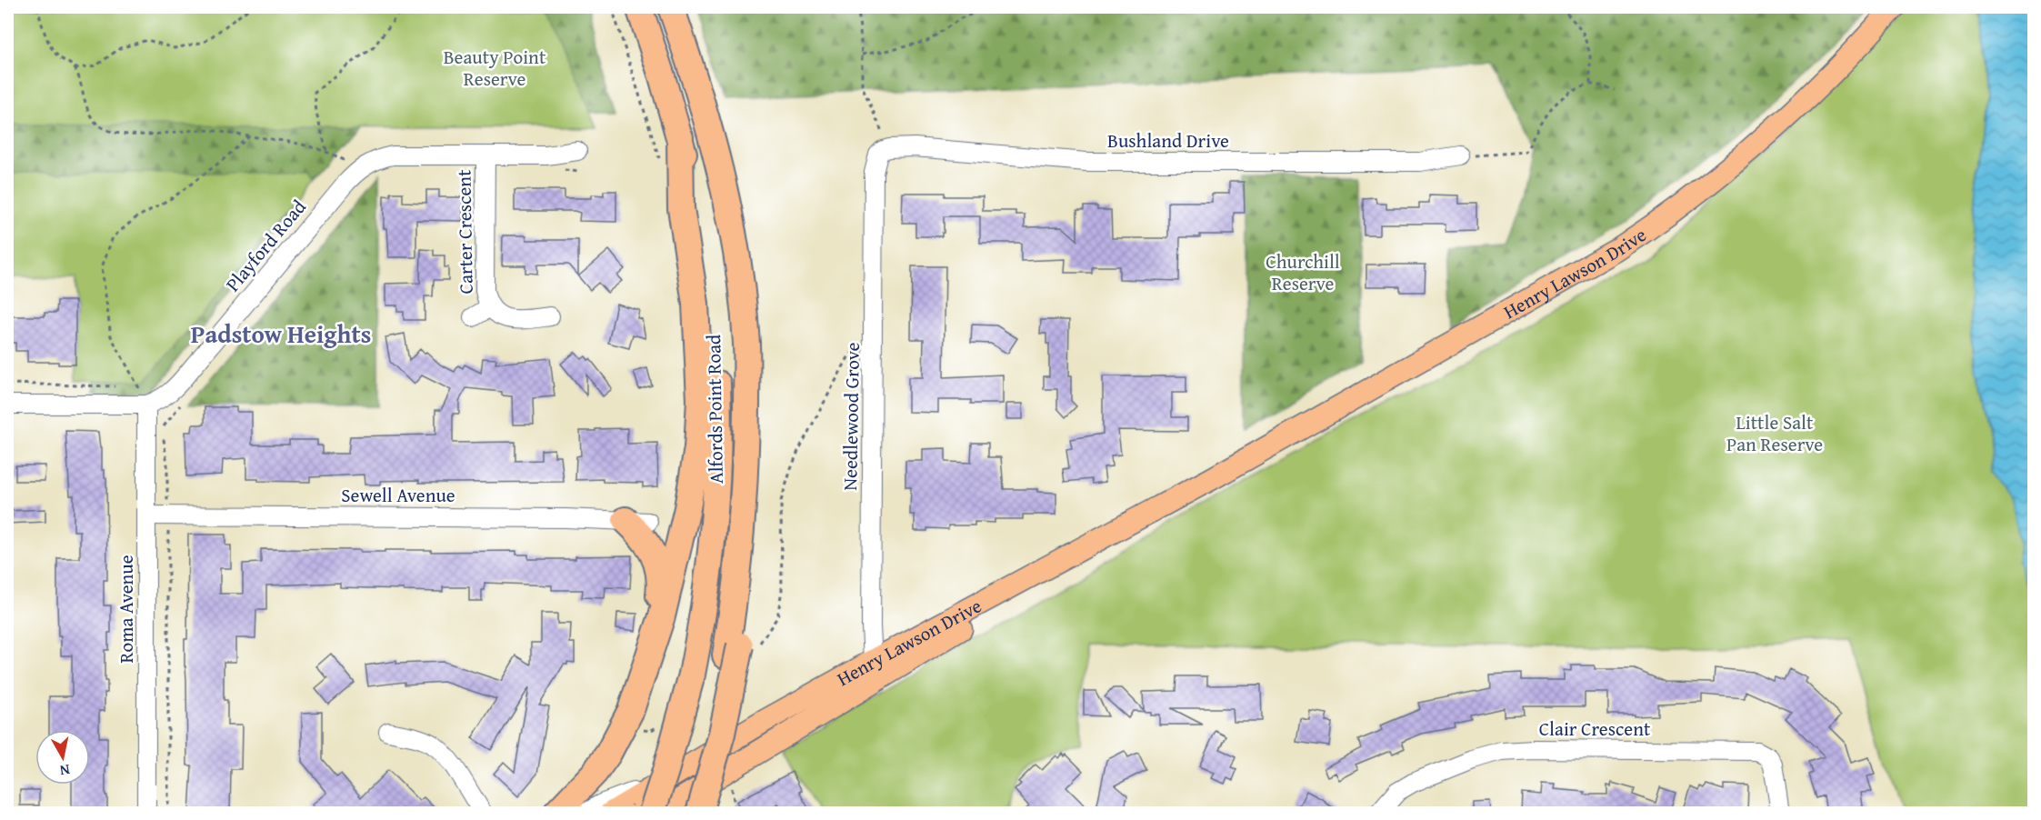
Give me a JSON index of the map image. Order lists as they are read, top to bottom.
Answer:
{
  "streets": {
    "highway": ["Alfords Point Road"],
    "main road": ["Henry Lawson Drive"],
    "street": [
      "Bushland Drive",
      "Carter Crescent",
      "Playford Road",
      "Needlewood Grove",
      "Sewell Avenue",
      "Roma Avenue",
      "Clair Crescent"
    ]
  },
  "crossings": [
    ["Bushland Drive", "Needlewood Grove"],
    ["Carter Crescent", "Playford Road"],
    ["Playford Road", "Roma Avenue"],
    ["Henry Lawson Drive", "Alfords Point Road"],
    ["Henry Lawson Drive", "Needlewood Grove"],
    ["Sewell Avenue", "Roma Avenue"]
  ],
  "districts": ["Padstow Heights"],
  "parks": ["Beauty Point Reserve", "Churchill Reserve", "Little Salt Pan Reserve"],
  "north": "bottom"
}
